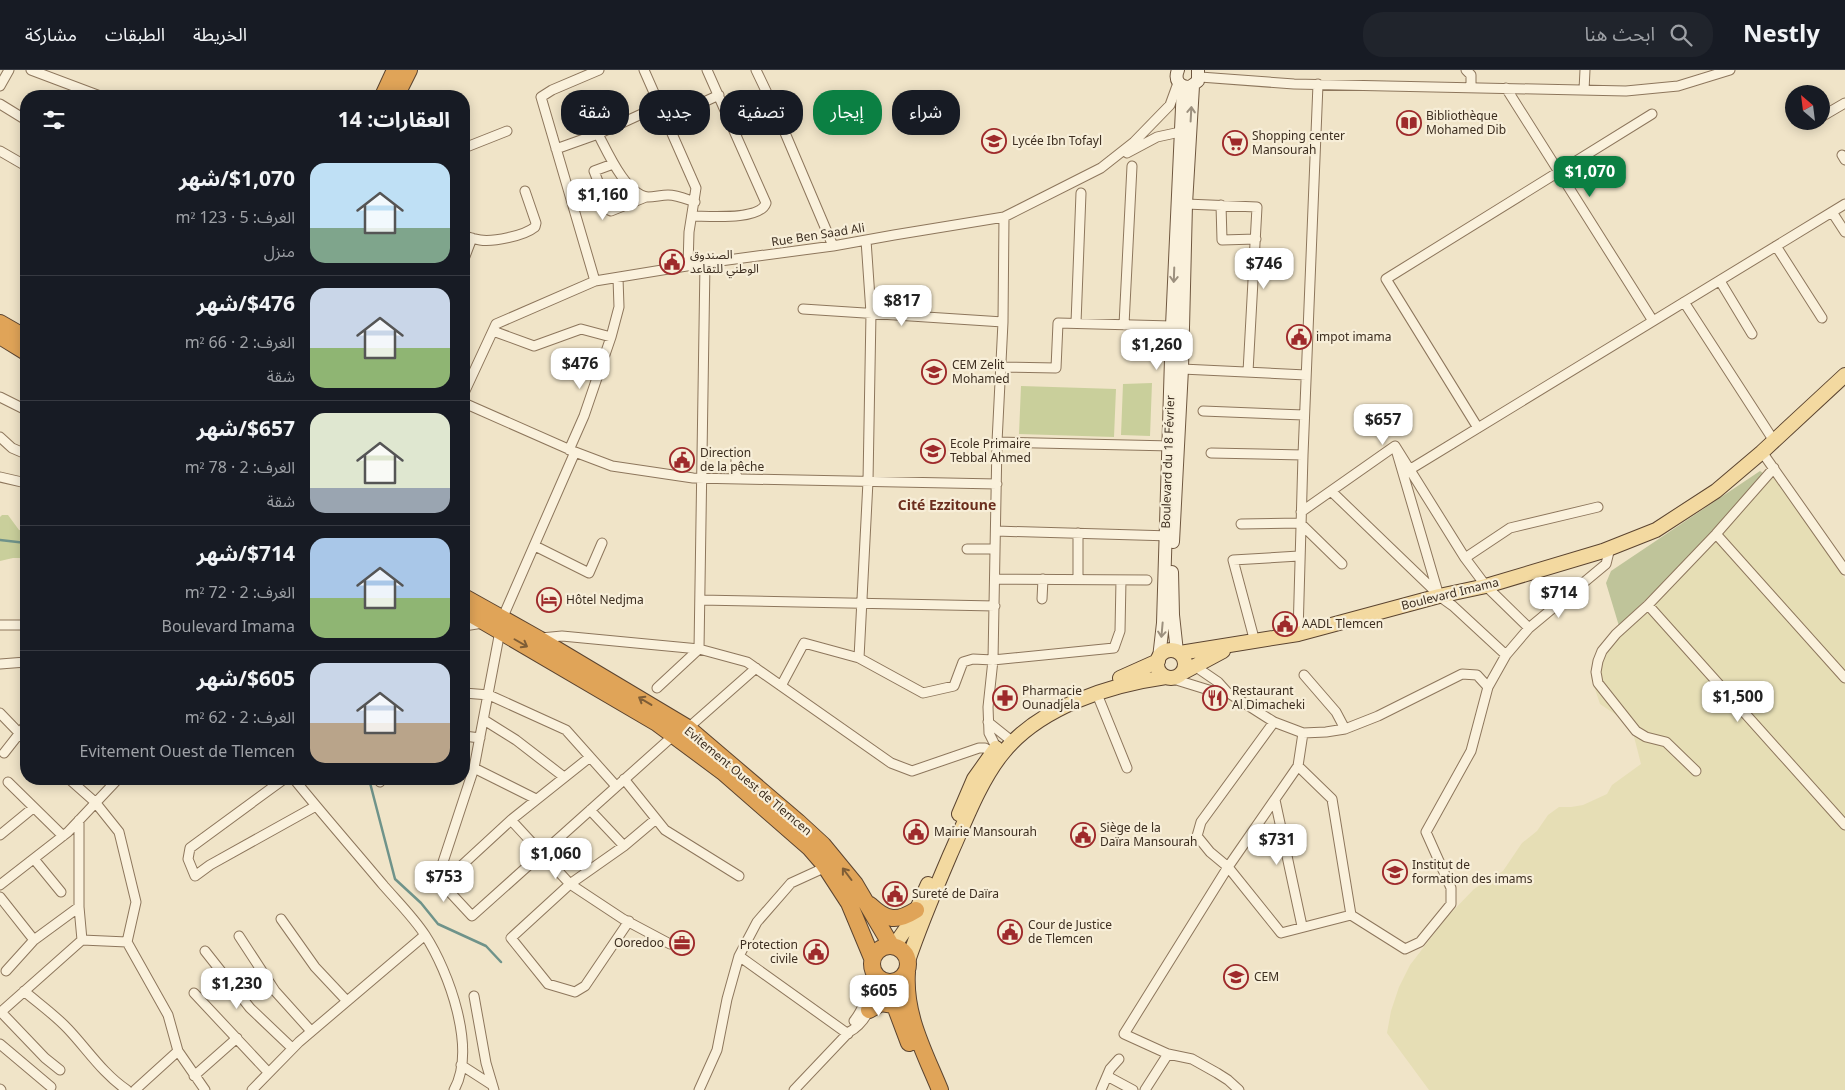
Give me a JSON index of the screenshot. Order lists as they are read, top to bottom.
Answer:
{
  "streets": {
    "highway": ["Evitement Ouest de Tlemcen"],
    "main road": ["Boulevard du 18 Février", "Boulevard Imama"],
    "street": ["Rue Ben Saad Ali"]
  },
  "crossings": [
    ["Rue Ben Saad Ali", "Boulevard du 18 Février"],
    ["Boulevard du 18 Février", "Boulevard Imama"],
    ["Boulevard Imama", "Evitement Ouest de Tlemcen"]
  ],
  "districts": ["Cité Ezzitoune"],
  "places": {
    "library": ["Bibliothèque Mohamed Dib"],
    "school or university": [
      "Lycée Ibn Tofayl",
      "CEM Zelit Mohamed",
      "Ecole Primaire Tebbal Ahmed",
      "Institut de formation des imams",
      "CEM"
    ],
    "supermarket": ["Shopping center Mansourah"],
    "public building": [
      "الصندوق الوطني للتقاعد",
      "impot imama",
      "Direction de la pêche",
      "AADL Tlemcen",
      "Mairie Mansourah",
      "Siège de la Daïra Mansourah",
      "Sureté de Daïra",
      "Cour de Justice de Tlemcen",
      "Protection civile"
    ],
    "hotel": ["Hôtel Nedjma"],
    "pharmacy": ["Pharmacie Ounadjela"],
    "restaurant": ["Restaurant Al Dimacheki"],
    "office": ["Ooredoo"]
  },
  "north": "top left",
  "page": {
    "header": "Nestly",
    "search": "ابحث هنا",
    "nav": ["الخريطة", "الطبقات", "مشاركة"],
    "chip": [
      "شراء",
      "إيجار",
      "تصفية",
      "جديد",
      "شقة"
    ],
    "heading": "العقارات: 14",
    "list": [
      {
        "name": "$1,070/شهر",
        "note": "الغرف: 5 · 123 m² · منزل"
      },
      {
        "name": "$476/شهر",
        "note": "الغرف: 2 · 66 m² · شقة"
      },
      {
        "name": "$657/شهر",
        "note": "الغرف: 2 · 78 m² · شقة"
      },
      {
        "name": "$714/شهر",
        "note": "الغرف: 2 · 72 m² · Boulevard Imama"
      },
      {
        "name": "$605/شهر",
        "note": "الغرف: 2 · 62 m² · Evitement Ouest de Tlemcen"
      }
    ],
    "price": [
      "$1,070",
      "$1,160",
      "$746",
      "$817",
      "$1,260",
      "$476",
      "$657",
      "$714",
      "$1,500",
      "$731",
      "$1,060",
      "$753",
      "$1,230",
      "$605"
    ]
  }
}
